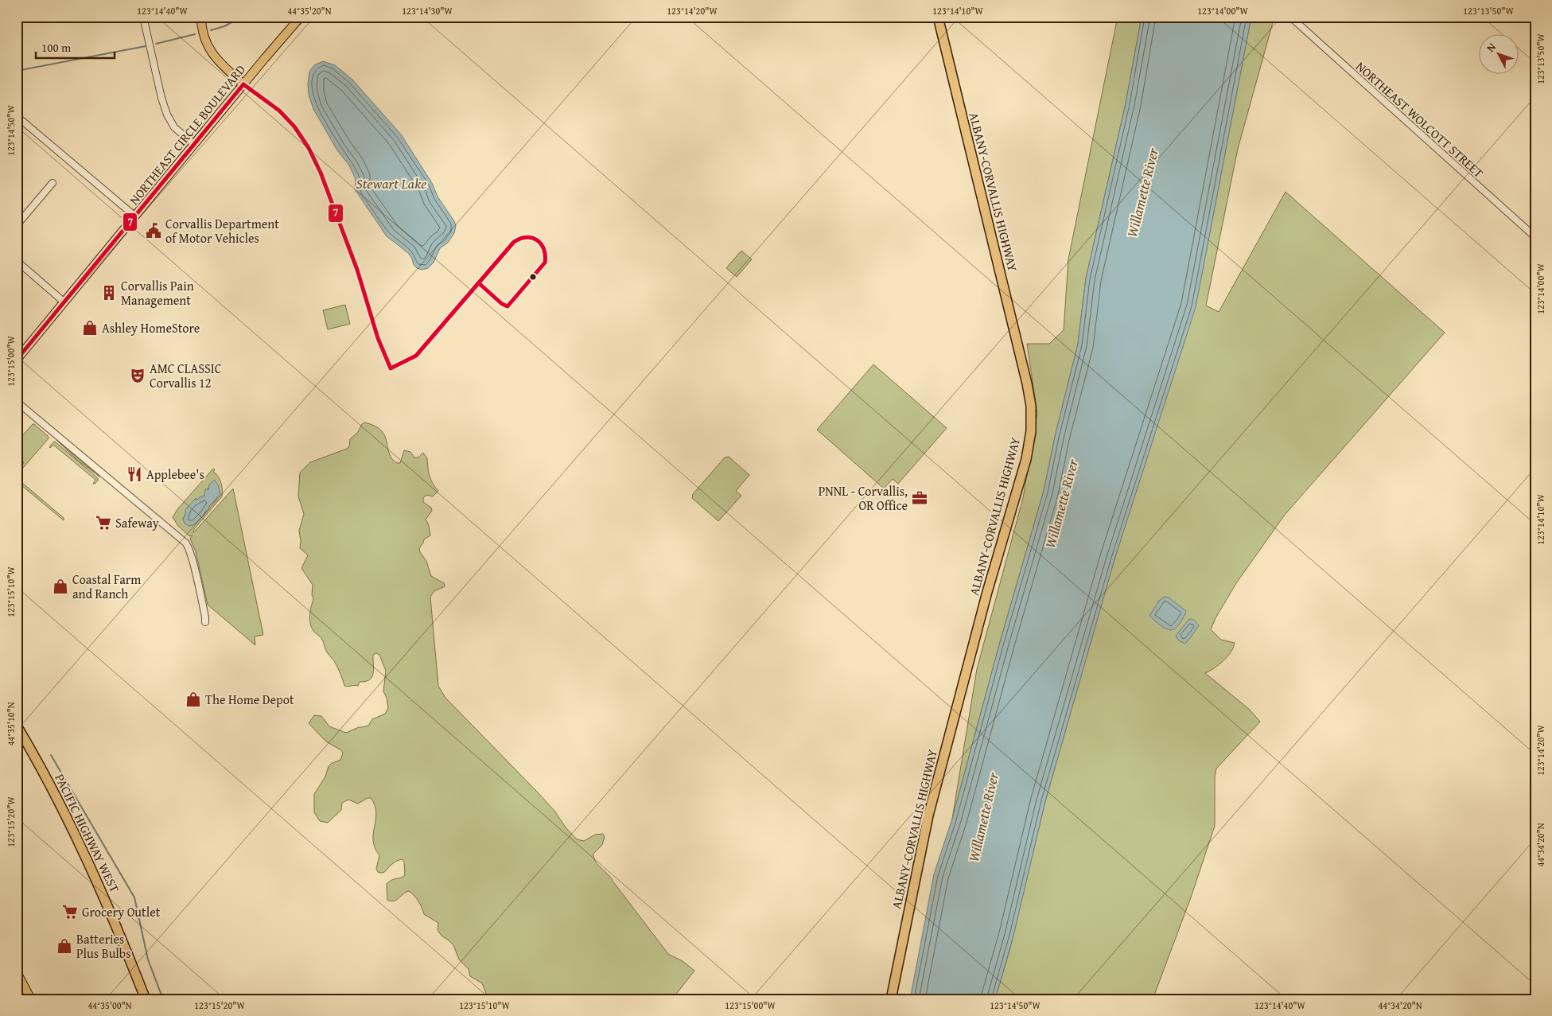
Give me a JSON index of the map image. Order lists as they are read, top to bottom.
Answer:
{
  "streets": {
    "highway": ["ALBANY-CORVALLIS HIGHWAY", "PACIFIC HIGHWAY WEST"],
    "main road": ["NORTHEAST CIRCLE BOULEVARD"],
    "street": ["NORTHEAST WOLCOTT STREET"]
  },
  "water": ["Stewart Lake", "Willamette River"],
  "places": {
    "public building": ["Corvallis Department of Motor Vehicles"],
    "building": ["Corvallis Pain Management"],
    "shop": [
      "Ashley HomeStore",
      "Coastal Farm and Ranch",
      "The Home Depot",
      "Batteries Plus Bulbs"
    ],
    "theatre": ["AMC CLASSIC Corvallis 12"],
    "restaurant": ["Applebee's"],
    "office": ["PNNL - Corvallis, OR Office"],
    "supermarket": ["Safeway", "Grocery Outlet"]
  },
  "lines": ["transit line 7"],
  "scale_bar": "100 m",
  "north": "top left",
  "coordinates": [
    "123°14'40\"W",
    "44°35'20\"N",
    "123°14'30\"W",
    "123°14'20\"W",
    "123°14'10\"W",
    "123°14'00\"W",
    "123°13'50\"W",
    "123°14'50\"W",
    "123°15'00\"W",
    "123°15'10\"W",
    "44°35'10\"N",
    "123°15'20\"W",
    "44°34'20\"N",
    "44°35'00\"N"
  ]
}
